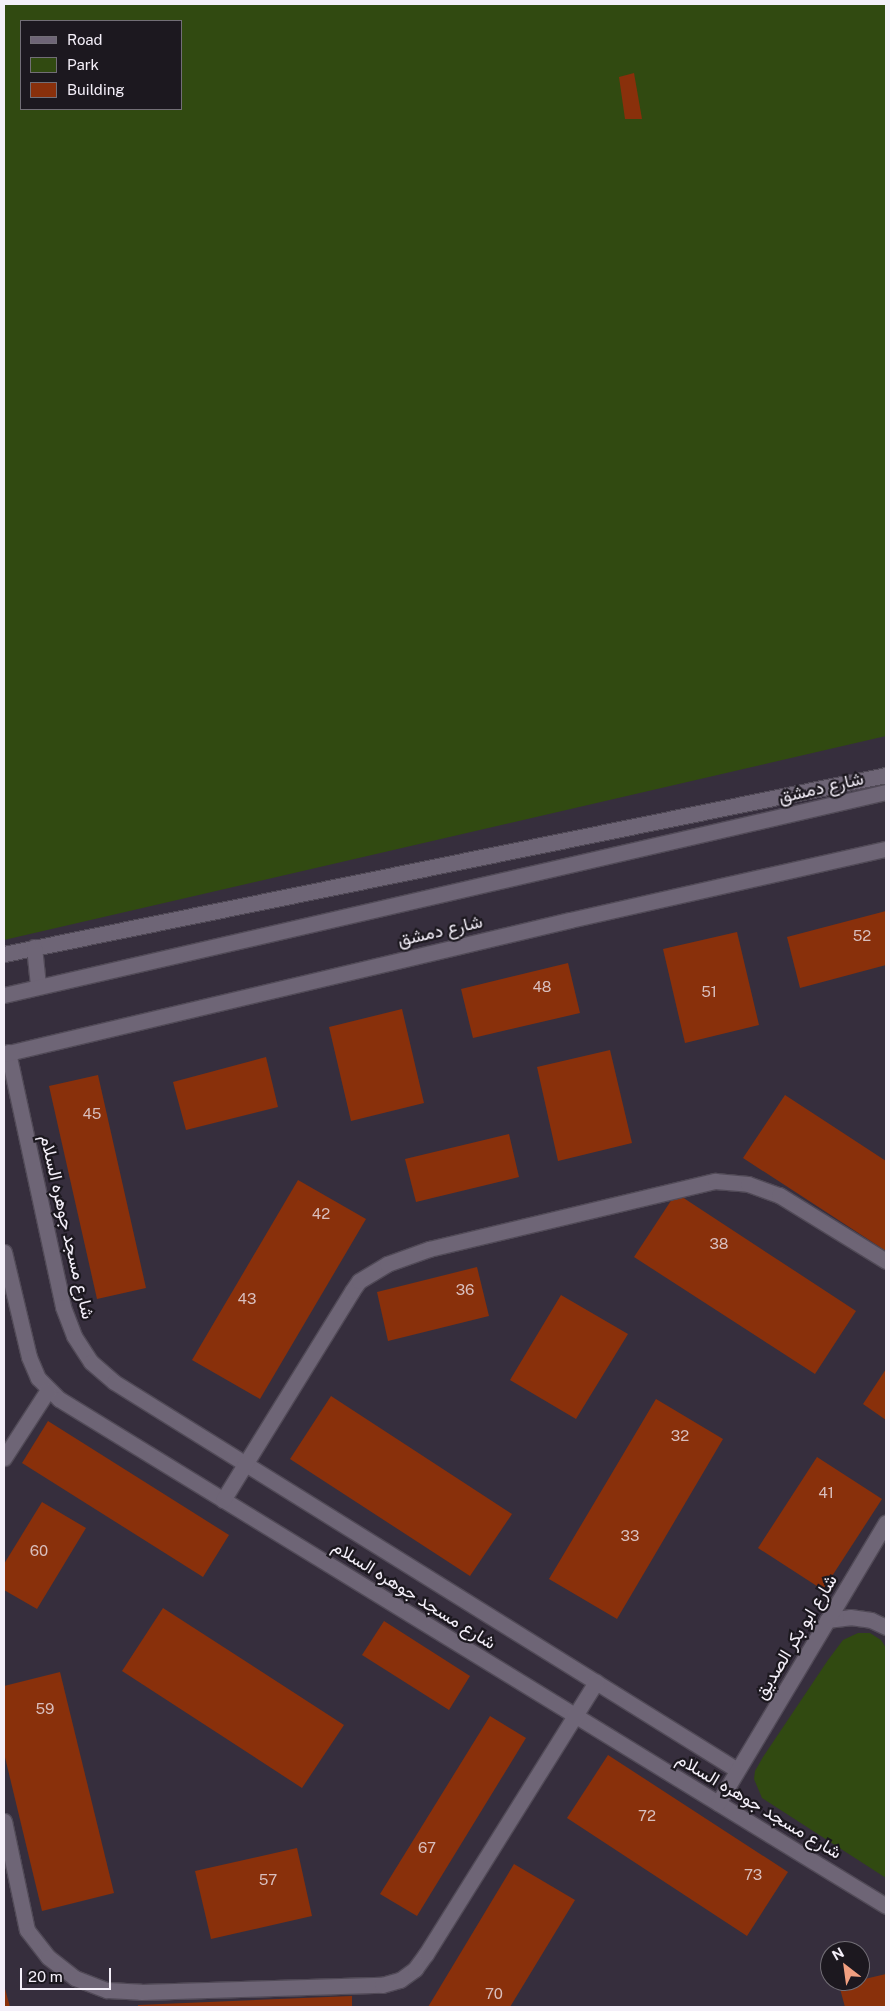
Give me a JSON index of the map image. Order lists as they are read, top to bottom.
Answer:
{
  "streets": {
    "street": ["شارع دمشق", "شارع مسجد جوهره السلام", "شارع ابو بكر الصديق"]
  },
  "crossings": [
    ["شارع دمشق", "شارع مسجد جوهره السلام"],
    ["شارع مسجد جوهره السلام", "شارع ابو بكر الصديق"]
  ],
  "house_numbers": [
    "52",
    "48",
    "51",
    "45",
    "42",
    "38",
    "36",
    "43",
    "32",
    "41",
    "33",
    "60",
    "59",
    "72",
    "67",
    "73",
    "57",
    "70"
  ],
  "legend": ["Road", "Park", "Building"],
  "scale_bar": "20 m",
  "north": "top left"
}
